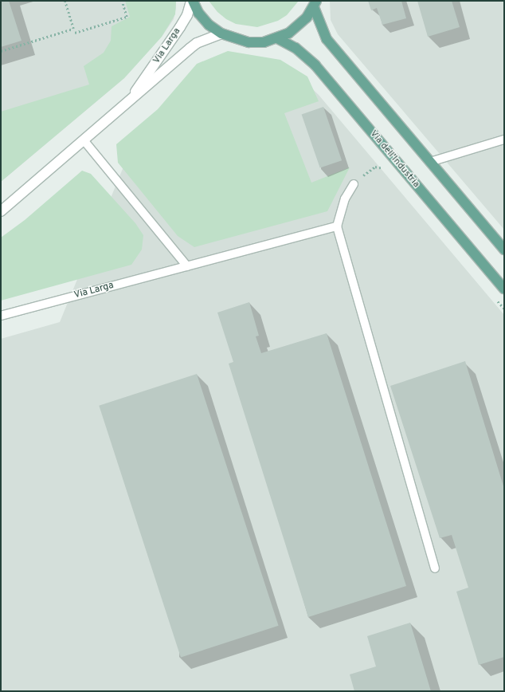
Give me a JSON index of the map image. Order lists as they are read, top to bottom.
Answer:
{
  "streets": {
    "main road": ["Via Larga", "Via dell'Industria"]
  }
}
